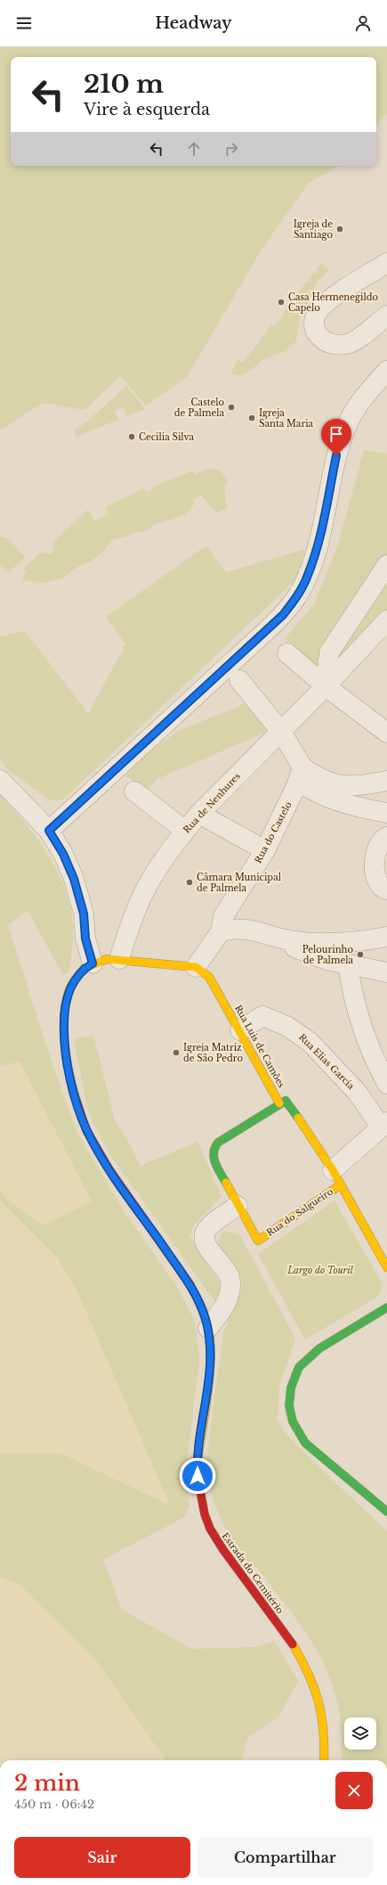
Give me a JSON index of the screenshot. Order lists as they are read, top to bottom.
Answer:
{
  "streets": {
    "street": [
      "Rua de Nenhures",
      "Rua do Castelo",
      "Rua Luis de Camões",
      "Rua Elias Garcia",
      "Rua do Salgueiro",
      "Estrada do Cemitério"
    ]
  },
  "crossings": [
    ["Rua Luis de Camões", "Rua Elias Garcia"],
    ["Rua Luis de Camões", "Rua do Salgueiro"]
  ],
  "parks": ["Largo do Touril"],
  "places": [
    "Igreja de Santiago",
    "Casa Hermenegildo Capelo",
    "Castelo de Palmela",
    "Igreja Santa Maria",
    "Cecilia Silva",
    "Câmara Municipal de Palmela",
    "Pelourinho de Palmela",
    "Igreja Matriz de São Pedro"
  ],
  "page": {
    "header": "Headway",
    "turn": ["210 m", "Vire à esquerda"],
    "heading": ["2 min", "450 m · 06:42"],
    "buttons": ["Sair", "Compartilhar"]
  }
}
